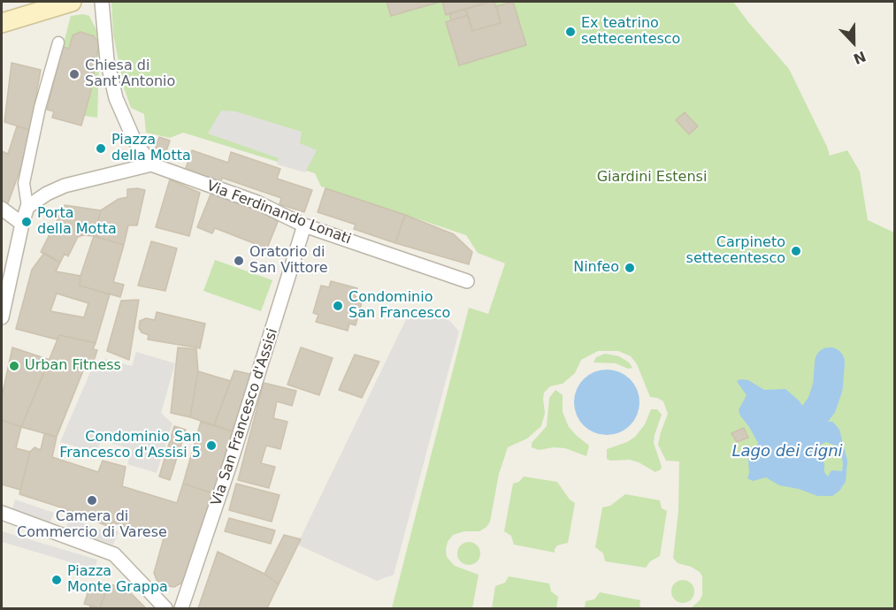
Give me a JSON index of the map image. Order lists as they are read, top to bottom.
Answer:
{
  "streets": {
    "street": ["Via Ferdinando Lonati", "Via San Francesco d'Assisi"]
  },
  "crossings": [
    ["Via Ferdinando Lonati", "Via San Francesco d'Assisi"]
  ],
  "water": ["Lago dei cigni"],
  "parks": ["Giardini Estensi"],
  "places": [
    "Ex teatrino settecentesco",
    "Chiesa di Sant'Antonio",
    "Piazza della Motta",
    "Porta della Motta",
    "Carpineto settecentesco",
    "Oratorio di San Vittore",
    "Ninfeo",
    "Condominio San Francesco",
    "Urban Fitness",
    "Condominio San Francesco d'Assisi 5",
    "Camera di Commercio di Varese",
    "Piazza Monte Grappa"
  ],
  "north": "bottom"
}
